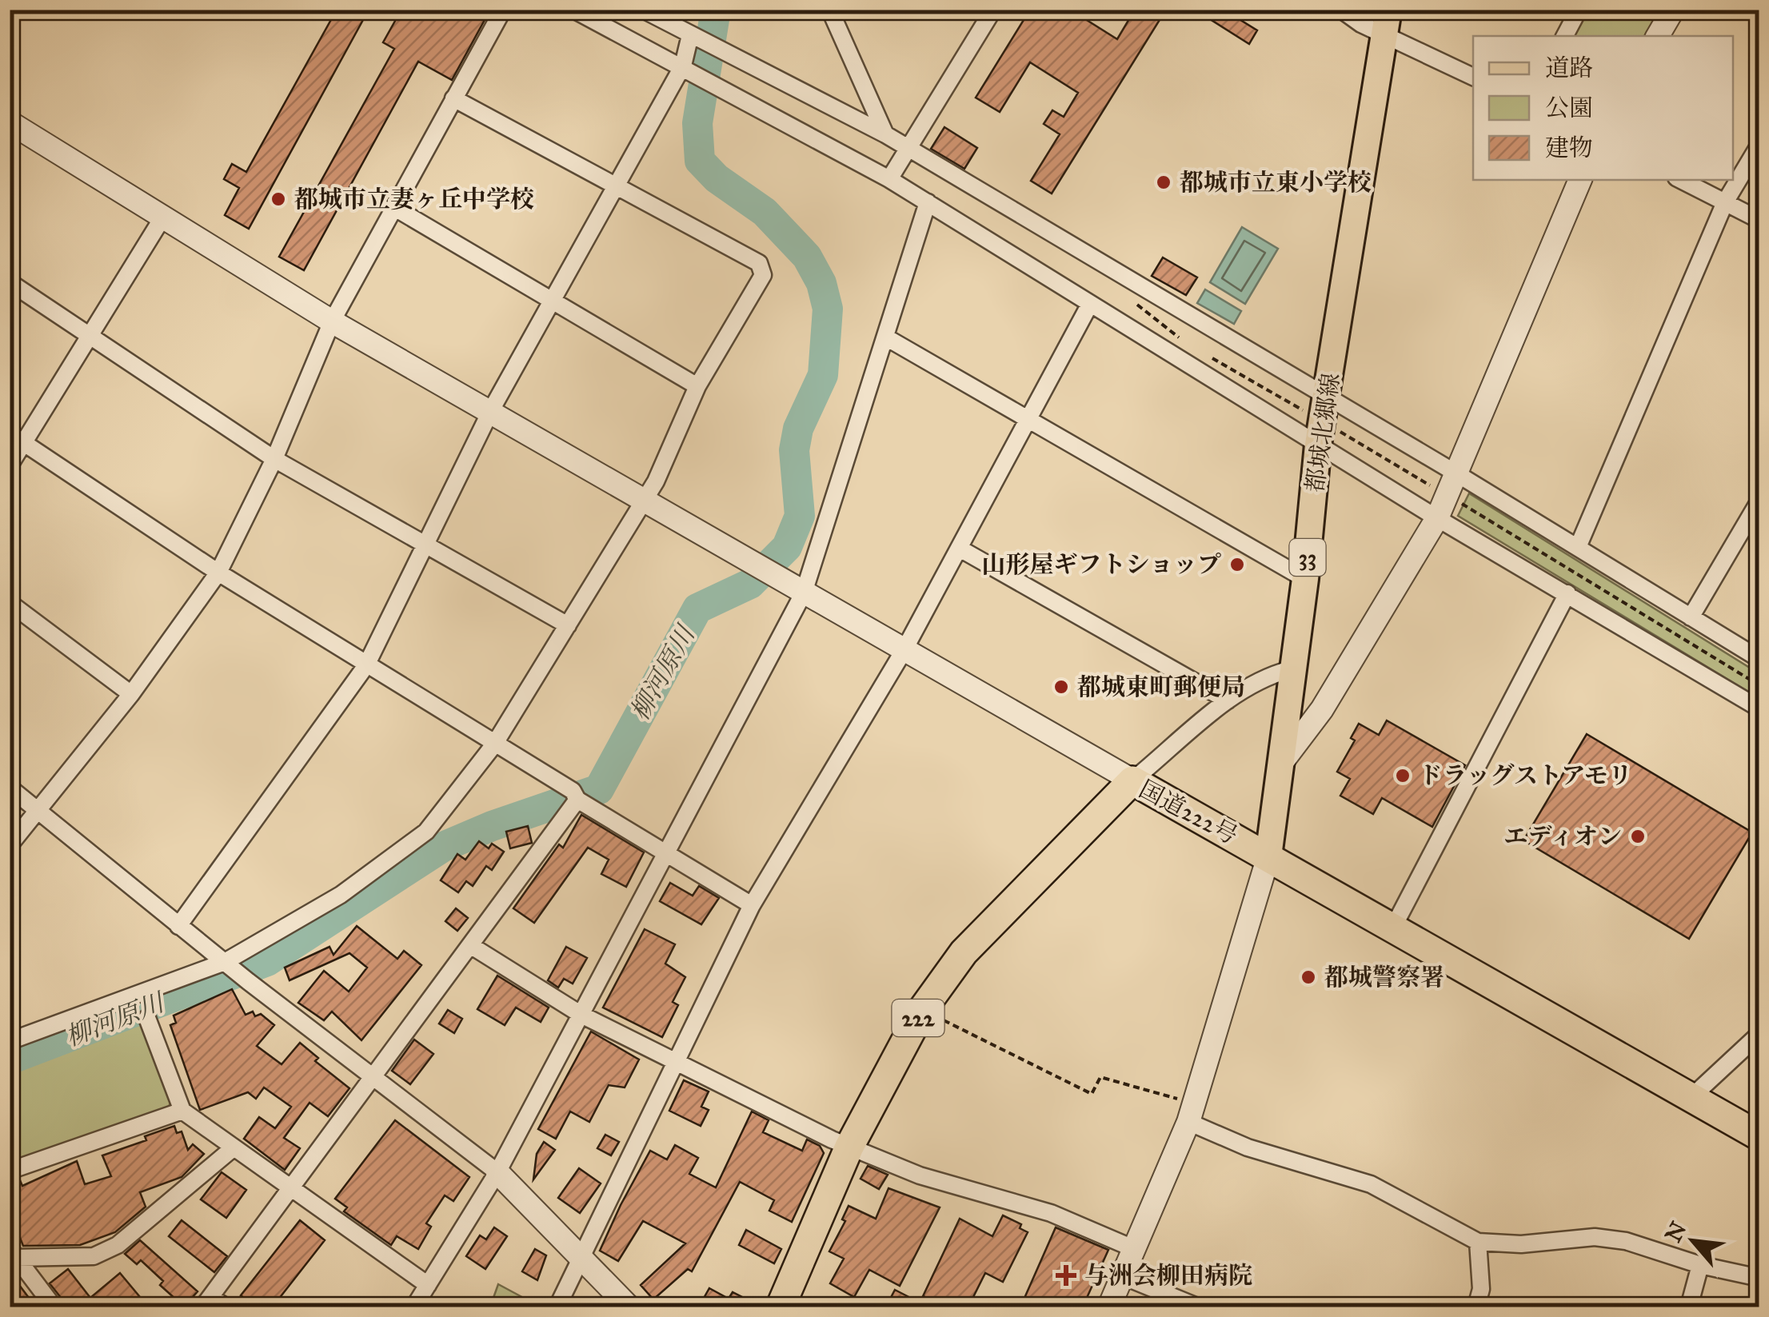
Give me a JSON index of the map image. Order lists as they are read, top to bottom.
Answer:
{
  "streets": {
    "highway": ["国道222号", "222"],
    "main road": ["都城北郷線", "33"]
  },
  "crossings": [
    ["都城北郷線", "国道222号"]
  ],
  "water": ["柳河原川"],
  "places": {
    "other": [
      "都城市立東小学校",
      "都城市立妻ヶ丘中学校",
      "山形屋ギフトショップ",
      "都城東町郵便局",
      "ドラッグストアモリ",
      "エディオン",
      "都城警察署"
    ],
    "health": ["与洲会柳田病院"]
  },
  "legend": ["道路", "公園", "建物"],
  "north": "top left"
}
